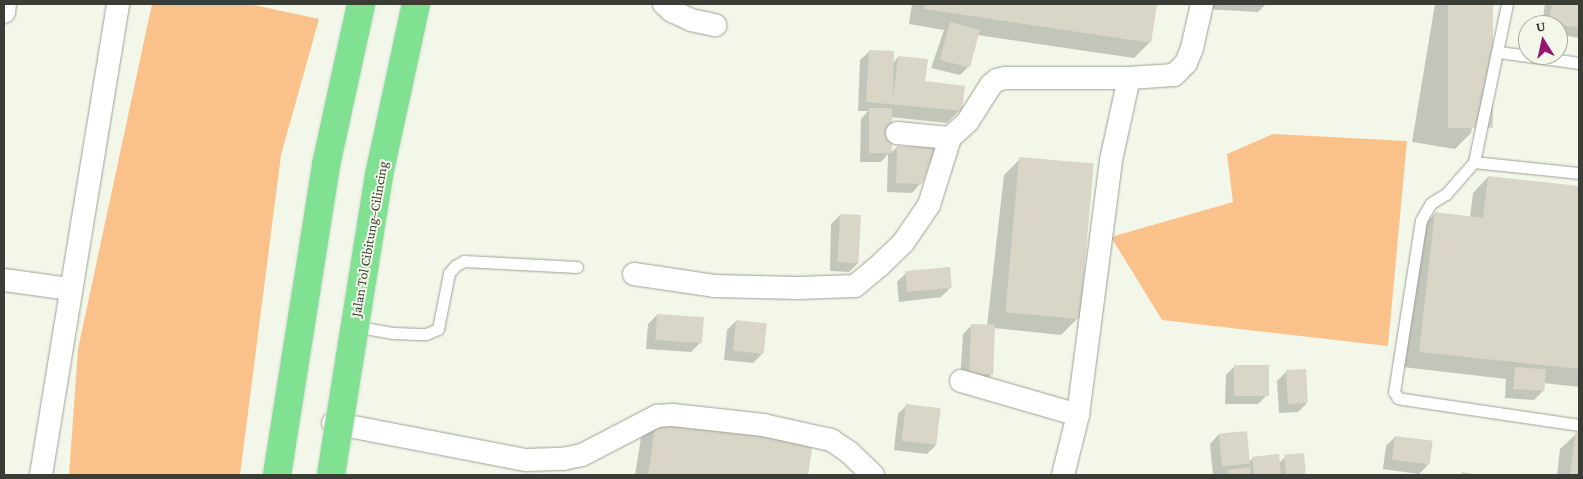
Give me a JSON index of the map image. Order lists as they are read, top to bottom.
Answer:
{
  "streets": {
    "highway": ["Jalan Tol Cibitung–Cilincing"]
  },
  "north": "top"
}
